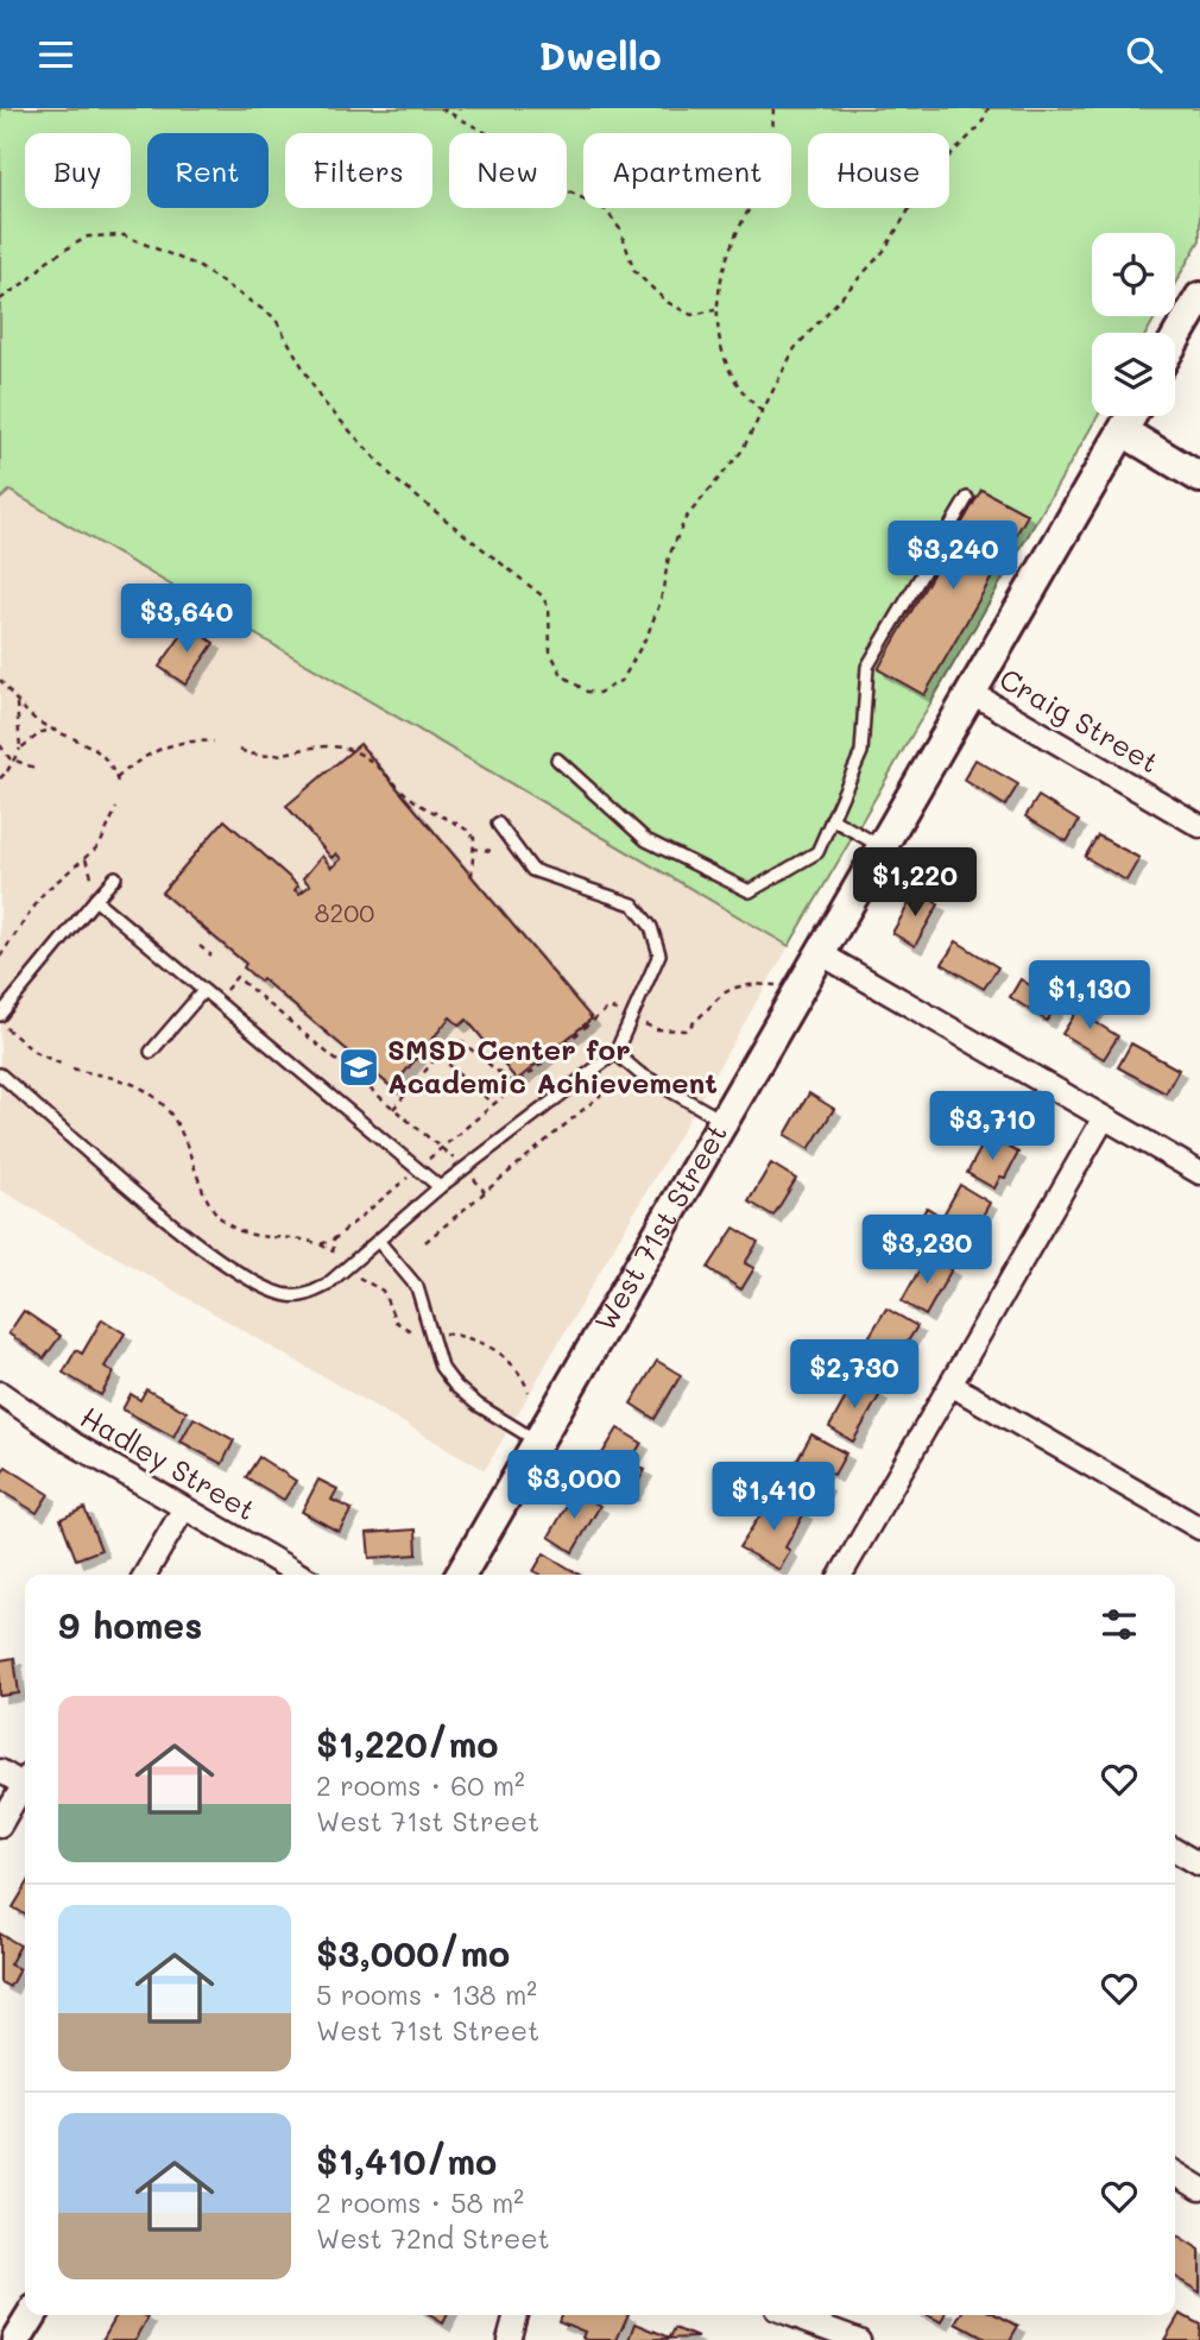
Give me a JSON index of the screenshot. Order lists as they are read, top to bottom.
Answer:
{
  "streets": {
    "street": ["Craig Street", "West 71st Street", "Hadley Street"]
  },
  "crossings": [
    ["Craig Street", "West 71st Street"]
  ],
  "places": {
    "school or university": ["SMSD Center for Academic Achievement"]
  },
  "house_numbers": ["8200"],
  "page": {
    "header": "Dwello",
    "chip": [
      "Buy",
      "Rent",
      "Filters",
      "New",
      "Apartment",
      "House"
    ],
    "price": [
      "$3,240",
      "$3,640",
      "$1,220",
      "$1,130",
      "$3,710",
      "$3,230",
      "$2,730",
      "$3,000",
      "$1,410"
    ],
    "heading": "9 homes",
    "list": [
      {
        "name": "$1,220/mo",
        "note": "2 rooms · 60 m² · West 71st Street"
      },
      {
        "name": "$3,000/mo",
        "note": "5 rooms · 138 m² · West 71st Street"
      },
      {
        "name": "$1,410/mo",
        "note": "2 rooms · 58 m² · West 72nd Street"
      }
    ]
  }
}
